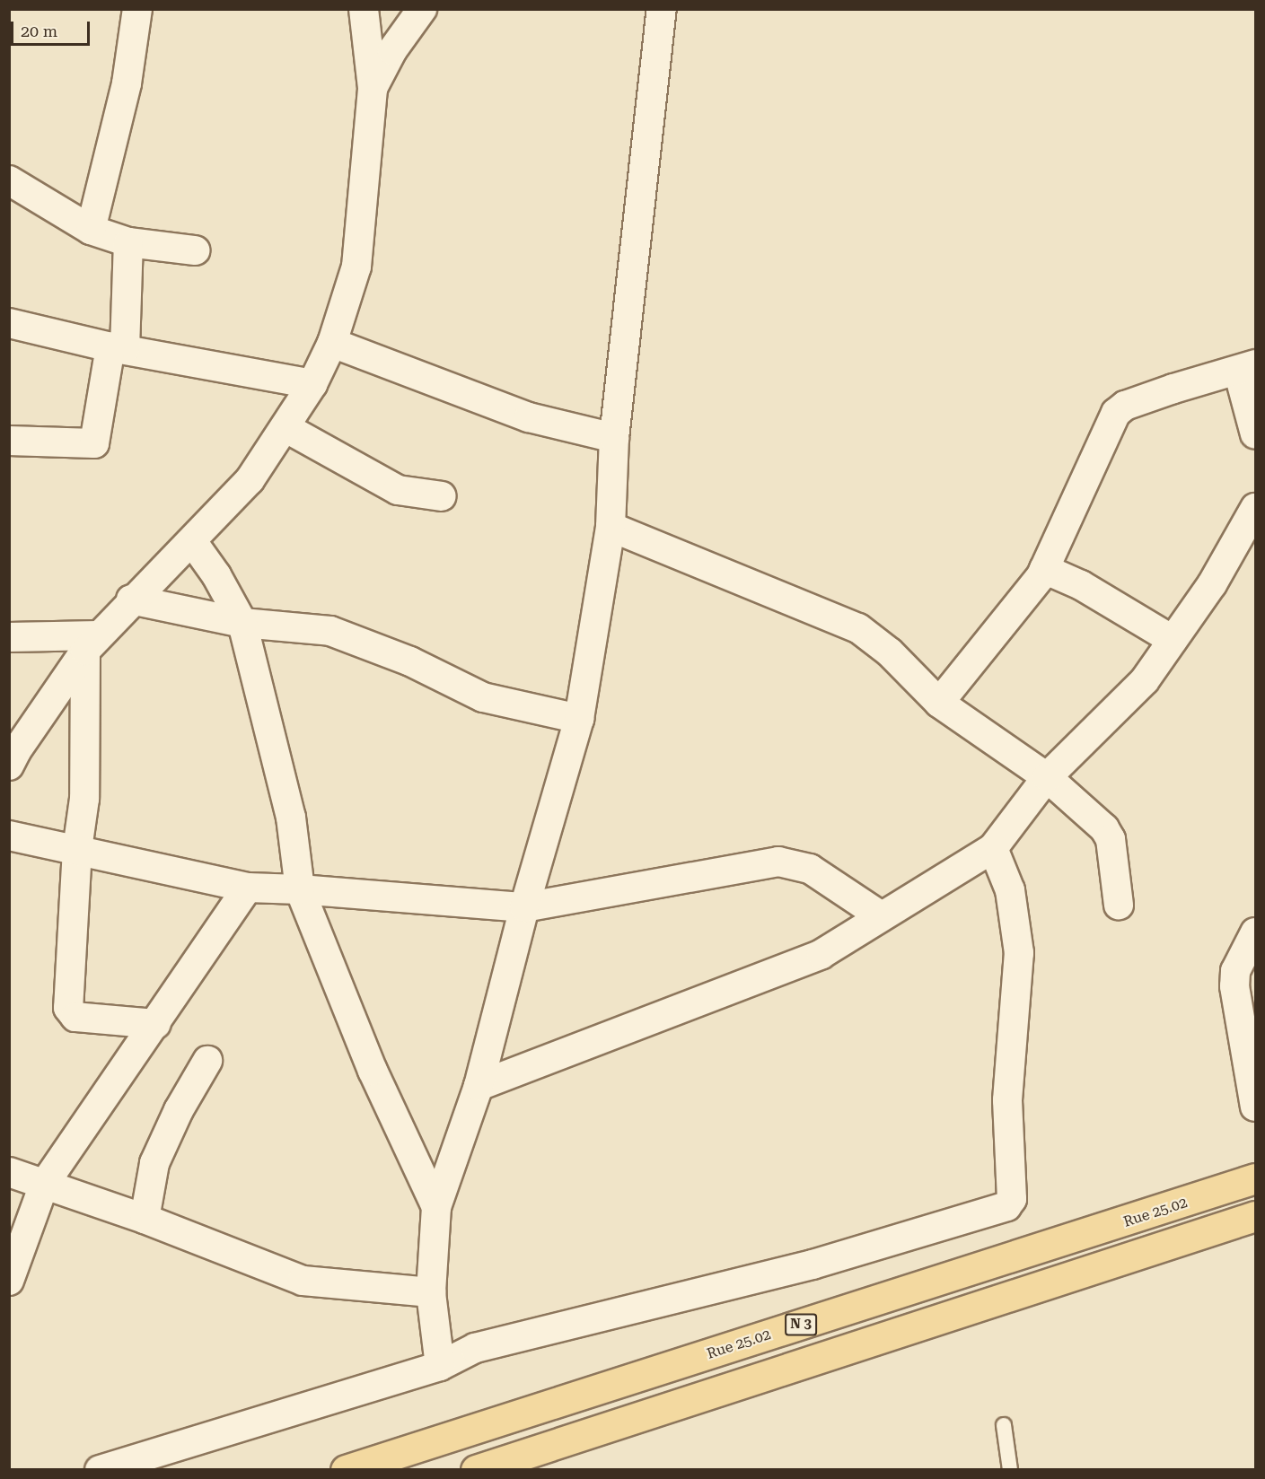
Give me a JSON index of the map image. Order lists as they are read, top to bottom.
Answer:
{
  "streets": {
    "main road": ["Rue 25.02", "N 3"]
  },
  "scale_bar": "20 m"
}
